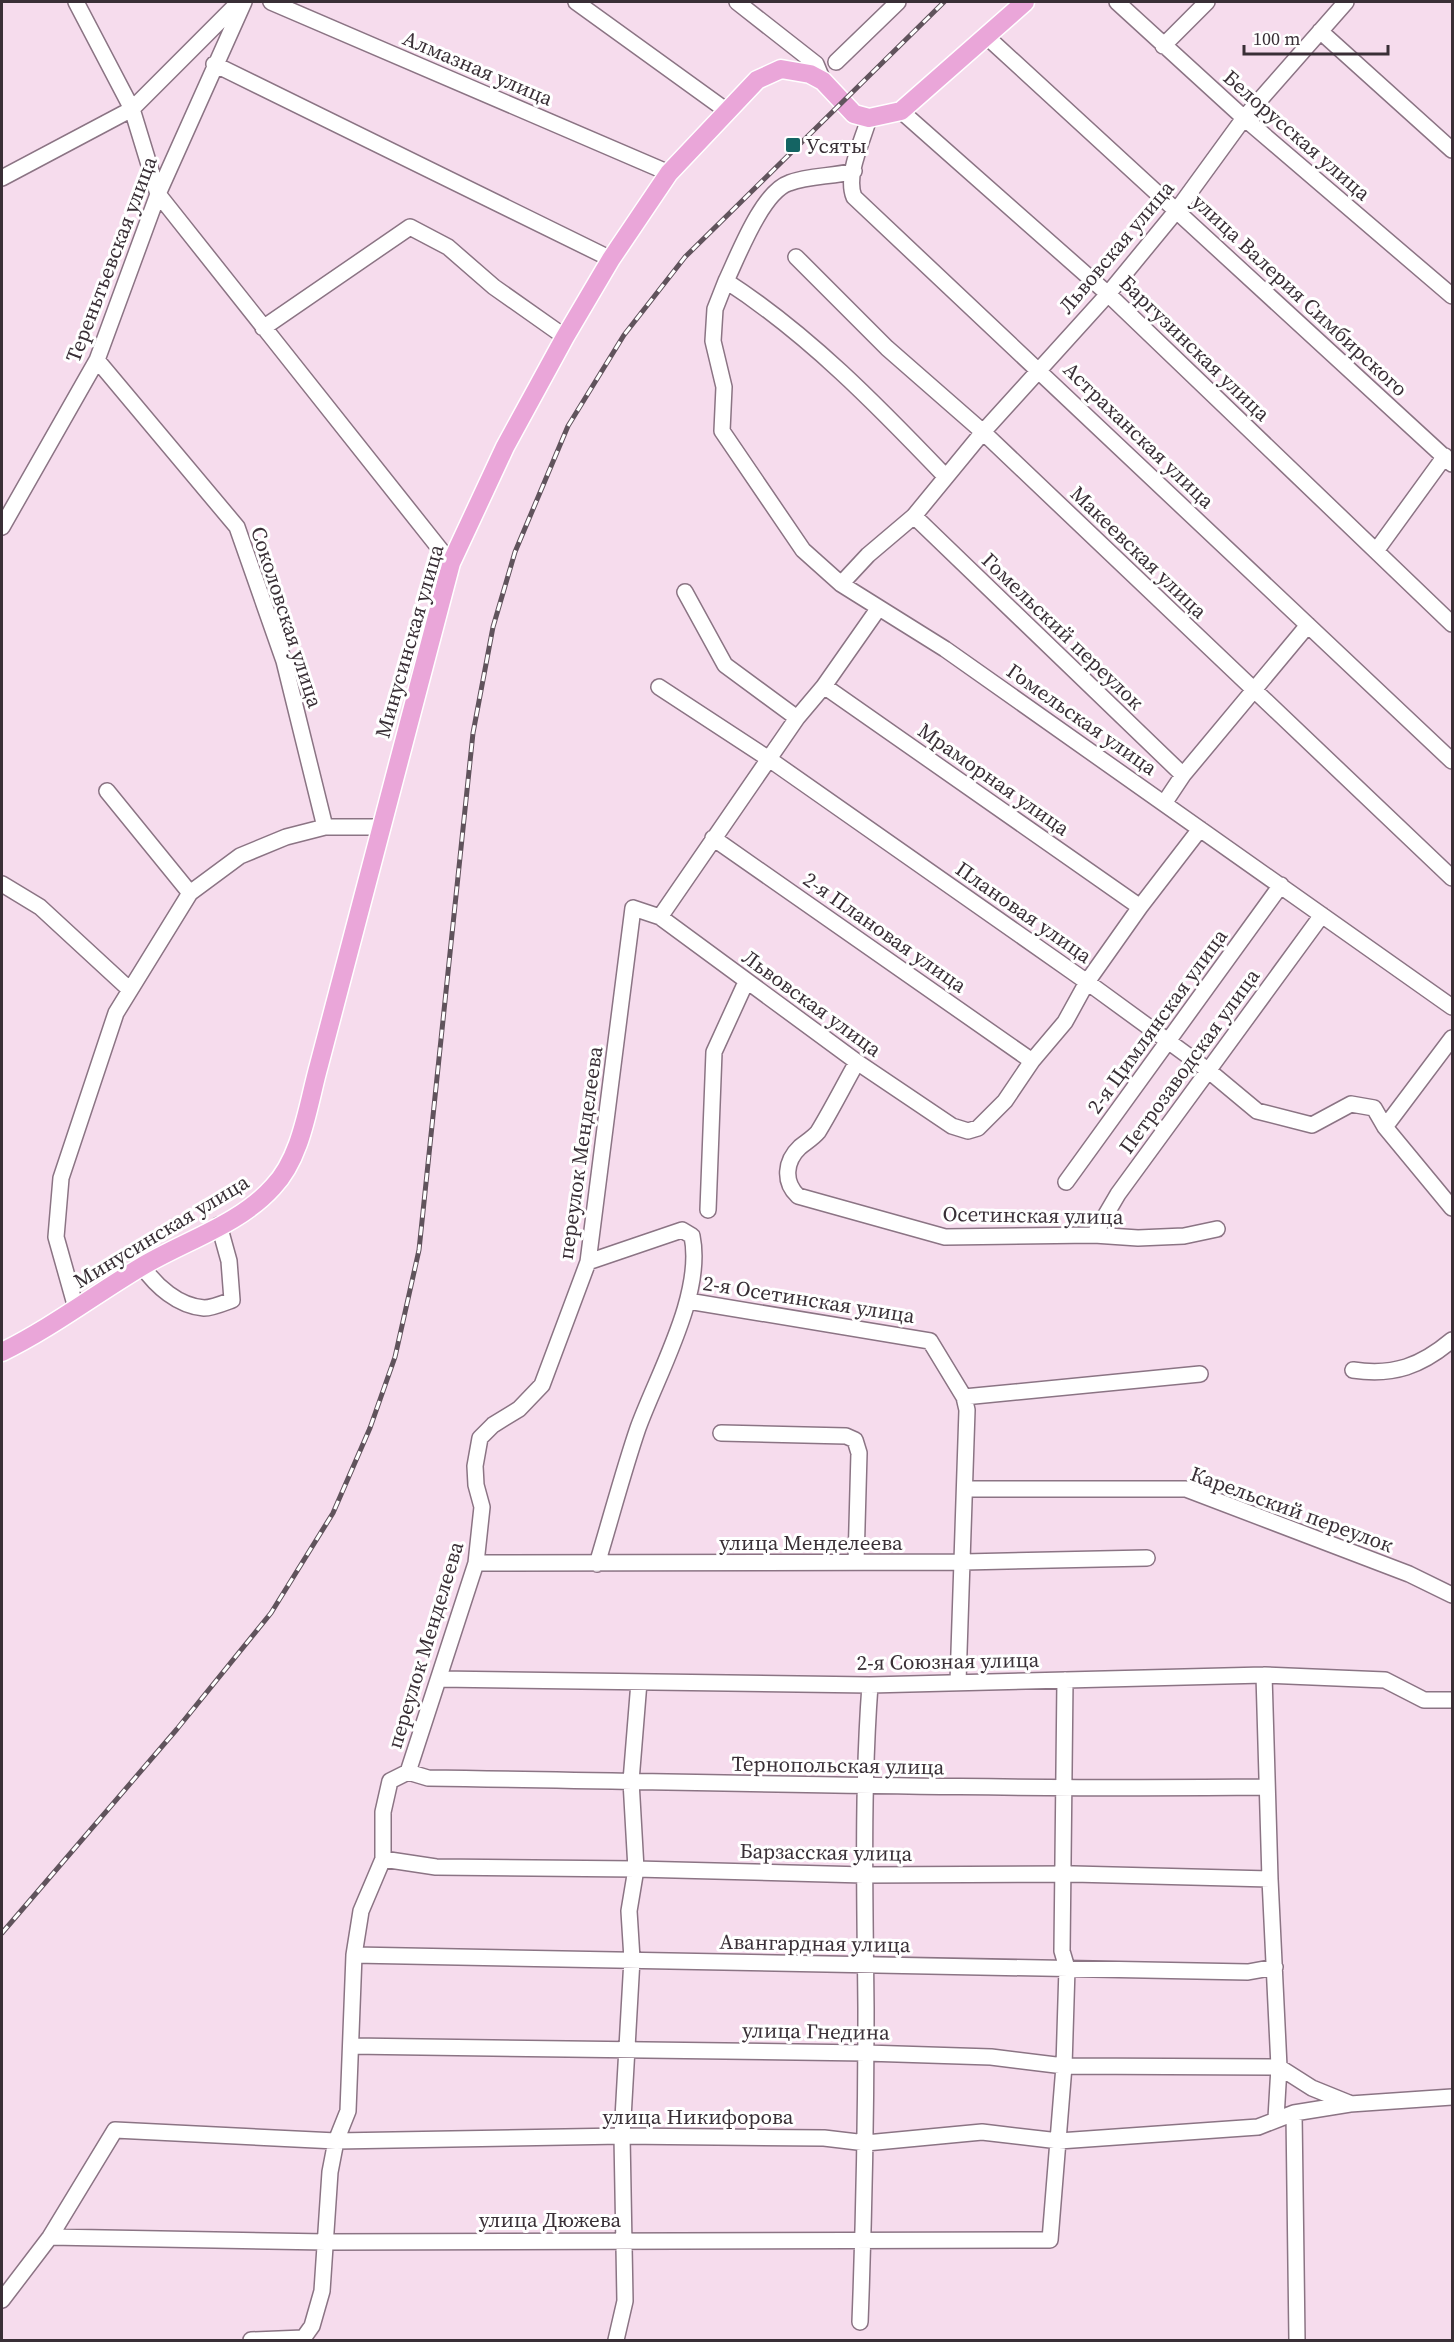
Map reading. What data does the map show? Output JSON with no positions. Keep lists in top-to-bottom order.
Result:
{
  "streets": {
    "main road": ["Минусинская улица"],
    "street": [
      "Алмазная улица",
      "Белорусская улица",
      "Львовская улица",
      "Тереньтьевская улица",
      "улица Валерия Симбирского",
      "Баргузинская улица",
      "Астраханская улица",
      "Макеевская улица",
      "Соколовская улица",
      "Гомельский переулок",
      "Гомельская улица",
      "Мраморная улица",
      "Плановая улица",
      "2-я Плановая улица",
      "2-я Цимлянская улица",
      "Петрозаводская улица",
      "переулок Менделеева",
      "Осетинская улица",
      "2-я Осетинская улица",
      "Карельский переулок",
      "улица Менделеева",
      "2-я Союзная улица",
      "Тернопольская улица",
      "Барзасская улица",
      "Авангардная улица",
      "улица Гнедина",
      "улица Никифорова",
      "улица Дюжева"
    ]
  },
  "crossings": [
    ["Алмазная улица", "Минусинская улица"],
    ["Белорусская улица", "Львовская улица"],
    ["Львовская улица", "улица Валерия Симбирского"],
    ["Львовская улица", "Баргузинская улица"],
    ["Львовская улица", "Астраханская улица"],
    ["Львовская улица", "Макеевская улица"],
    ["Львовская улица", "Гомельский переулок"],
    ["Львовская улица", "Гомельская улица"],
    ["Львовская улица", "2-я Плановая улица"],
    ["Львовская улица", "переулок Менделеева"],
    ["Львовская улица", "Осетинская улица"],
    ["Тереньтьевская улица", "Соколовская улица"],
    ["Астраханская улица", "Минусинская улица"],
    ["Гомельская улица", "2-я Цимлянская улица"],
    ["Гомельская улица", "Петрозаводская улица"],
    ["Плановая улица", "2-я Цимлянская улица"],
    ["Плановая улица", "Петрозаводская улица"],
    ["Петрозаводская улица", "Осетинская улица"],
    ["переулок Менделеева", "улица Менделеева"],
    ["переулок Менделеева", "2-я Союзная улица"],
    ["переулок Менделеева", "Тернопольская улица"],
    ["переулок Менделеева", "Барзасская улица"],
    ["переулок Менделеева", "Авангардная улица"],
    ["переулок Менделеева", "улица Гнедина"],
    ["переулок Менделеева", "улица Никифорова"],
    ["переулок Менделеева", "улица Дюжева"],
    ["улица Никифорова", "улица Дюжева"]
  ],
  "places": {
    "transit": ["Усяты"]
  },
  "scale_bar": "100 m"
}
